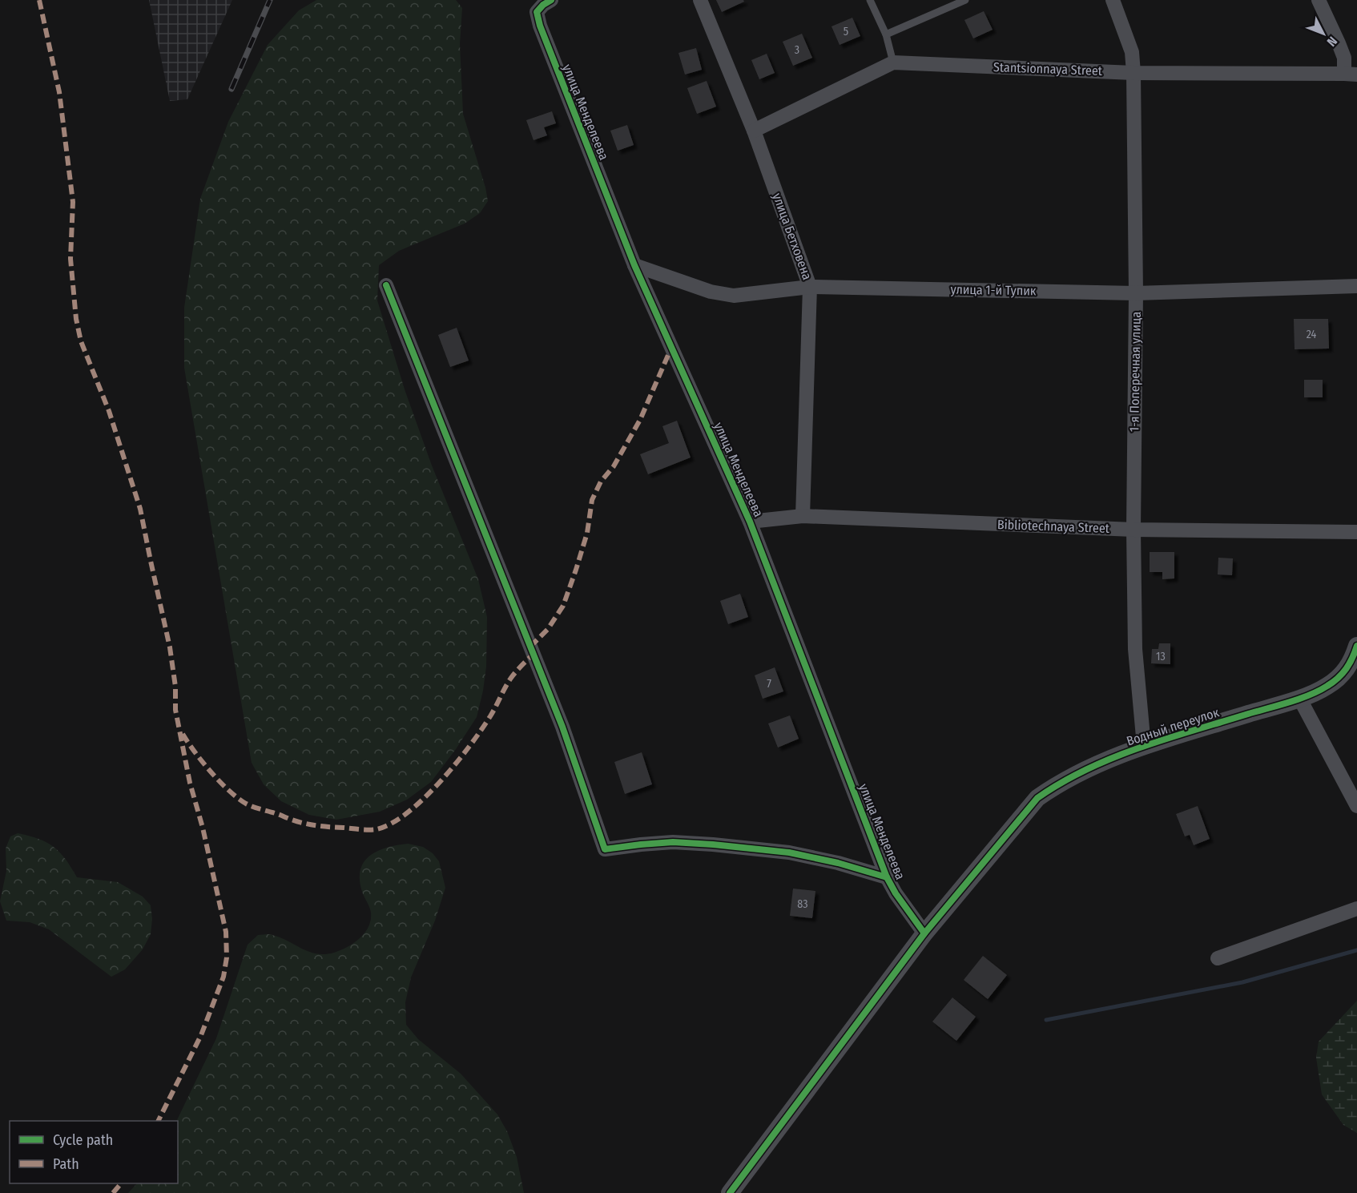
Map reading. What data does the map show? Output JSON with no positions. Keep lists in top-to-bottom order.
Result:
{
  "streets": {
    "street": [
      "Stantsionnaya Street",
      "улица Менделеева",
      "улица Бетховена",
      "улица 1-й Тупик",
      "1-я Поперечная улица",
      "Bibliotechnaya Street",
      "Водный переулок"
    ]
  },
  "crossings": [
    ["Stantsionnaya Street", "улица Бетховена"],
    ["Stantsionnaya Street", "1-я Поперечная улица"],
    ["улица Менделеева", "улица 1-й Тупик"],
    ["улица Менделеева", "Bibliotechnaya Street"],
    ["улица Менделеева", "Водный переулок"],
    ["улица Бетховена", "улица 1-й Тупик"],
    ["улица Бетховена", "Bibliotechnaya Street"],
    ["улица 1-й Тупик", "1-я Поперечная улица"],
    ["1-я Поперечная улица", "Bibliotechnaya Street"],
    ["1-я Поперечная улица", "Водный переулок"]
  ],
  "house_numbers": [
    "5",
    "3",
    "24",
    "13",
    "7",
    "83"
  ],
  "legend": ["Cycle path", "Path"],
  "north": "bottom right"
}
